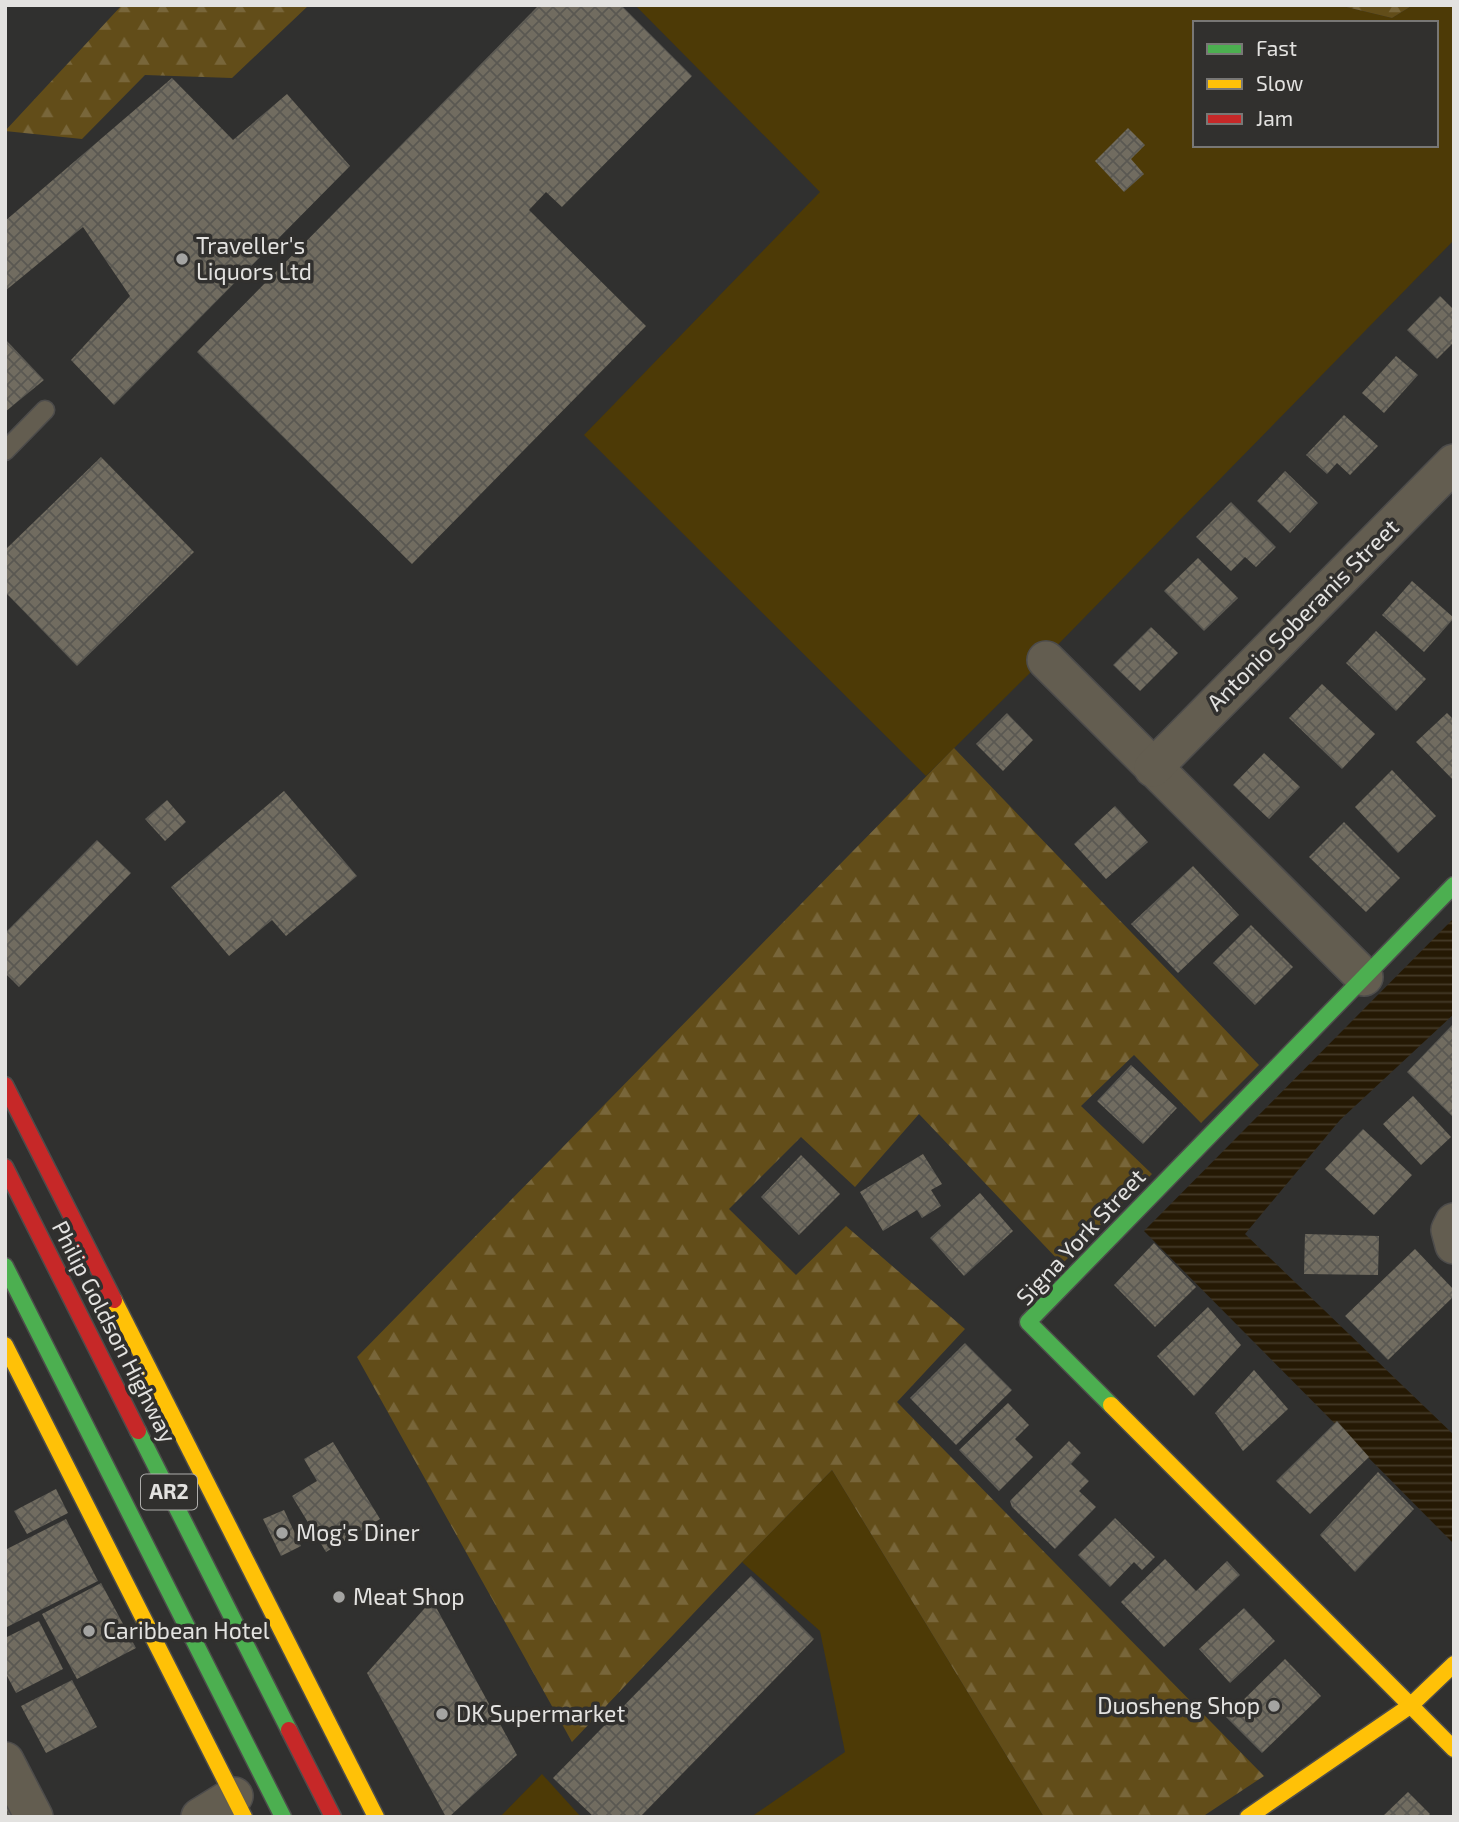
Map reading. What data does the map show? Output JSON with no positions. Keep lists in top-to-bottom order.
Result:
{
  "streets": {
    "street": [
      "Antonio Soberanis Street",
      "Signa York Street",
      "Philip Goldson Highway",
      "AR2"
    ]
  },
  "places": [
    "Traveller's Liquors Ltd",
    "Mog's Diner",
    "Meat Shop",
    "Caribbean Hotel",
    "Duosheng Shop",
    "DK Supermarket"
  ],
  "legend": ["Fast", "Slow", "Jam"]
}
